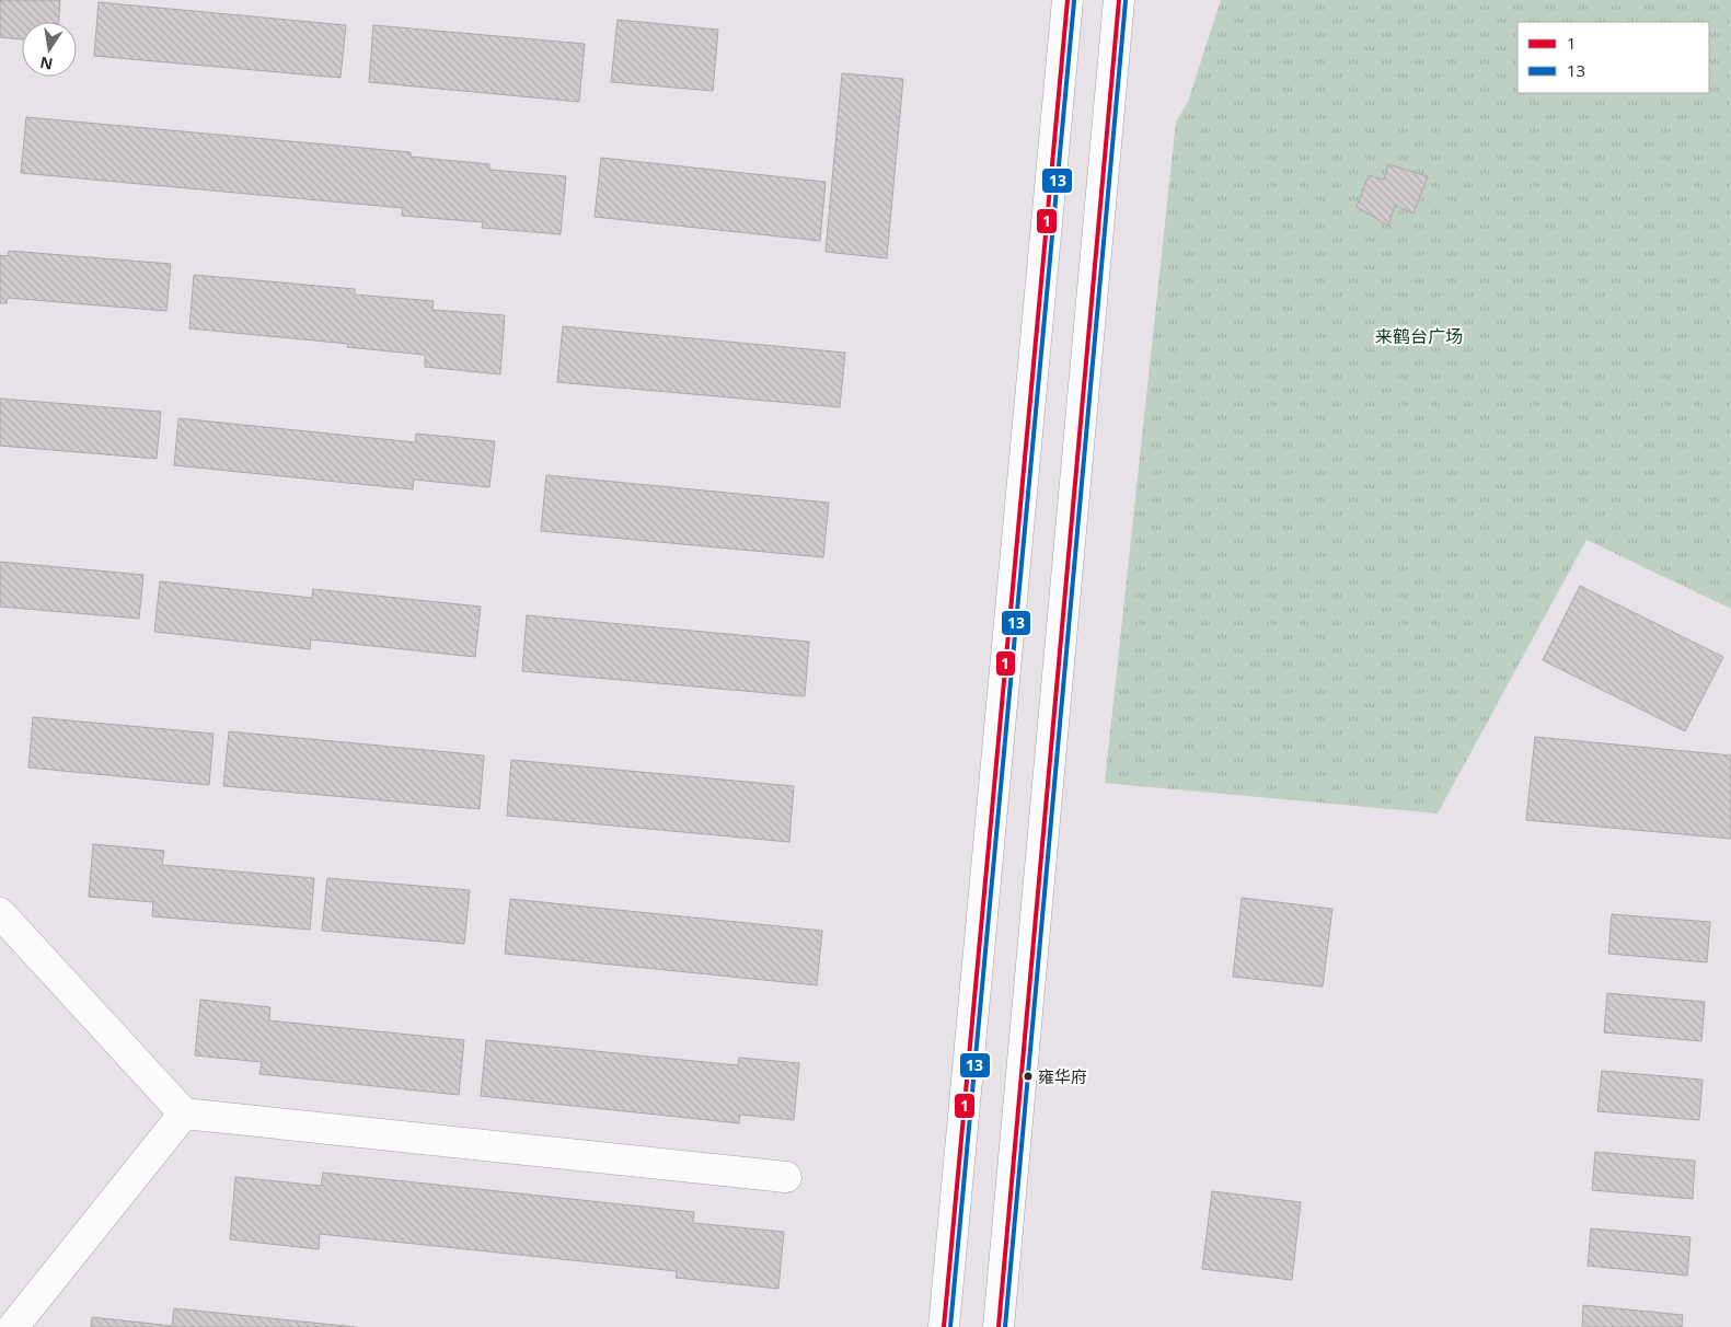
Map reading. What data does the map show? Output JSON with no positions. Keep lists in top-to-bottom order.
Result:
{
  "parks": ["来鹤台广场"],
  "places": ["雍华府"],
  "lines": ["transit line 1", "transit line 13"],
  "legend": ["1", "13"],
  "north": "bottom"
}
